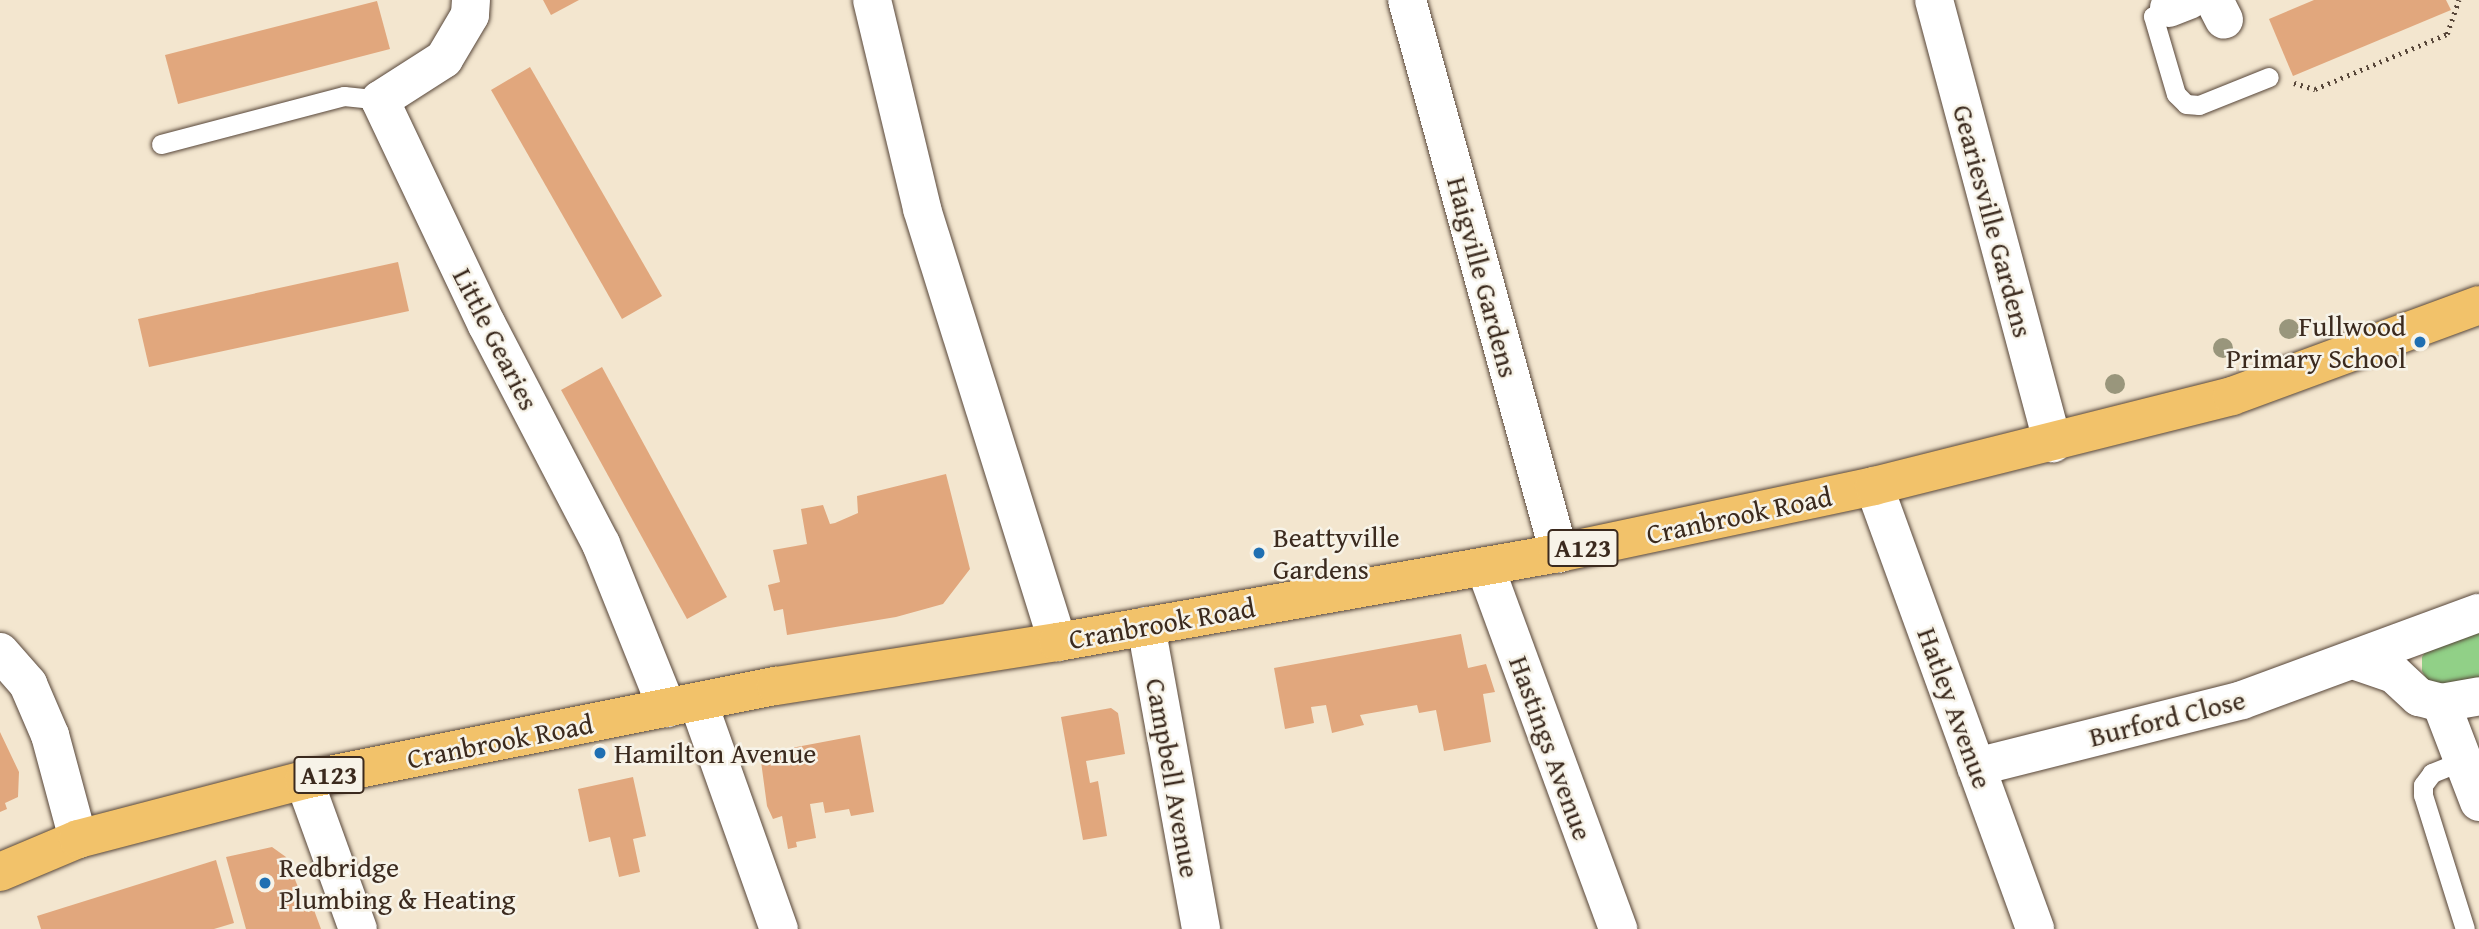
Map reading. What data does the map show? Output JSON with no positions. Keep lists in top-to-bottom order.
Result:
{
  "streets": {
    "main road": ["Cranbrook Road", "A123"],
    "street": [
      "Geariesville Gardens",
      "Haigville Gardens",
      "Little Gearies",
      "Hatley Avenue",
      "Burford Close",
      "Hastings Avenue",
      "Campbell Avenue"
    ]
  },
  "crossings": [
    ["Geariesville Gardens", "Cranbrook Road"],
    ["Haigville Gardens", "Cranbrook Road"],
    ["Little Gearies", "Cranbrook Road"],
    ["Cranbrook Road", "Hatley Avenue"],
    ["Cranbrook Road", "Hastings Avenue"],
    ["Cranbrook Road", "Campbell Avenue"],
    ["Hatley Avenue", "Burford Close"]
  ],
  "places": [
    "Fullwood Primary School",
    "Beattyville Gardens",
    "Hamilton Avenue",
    "Redbridge Plumbing & Heating"
  ]
}
